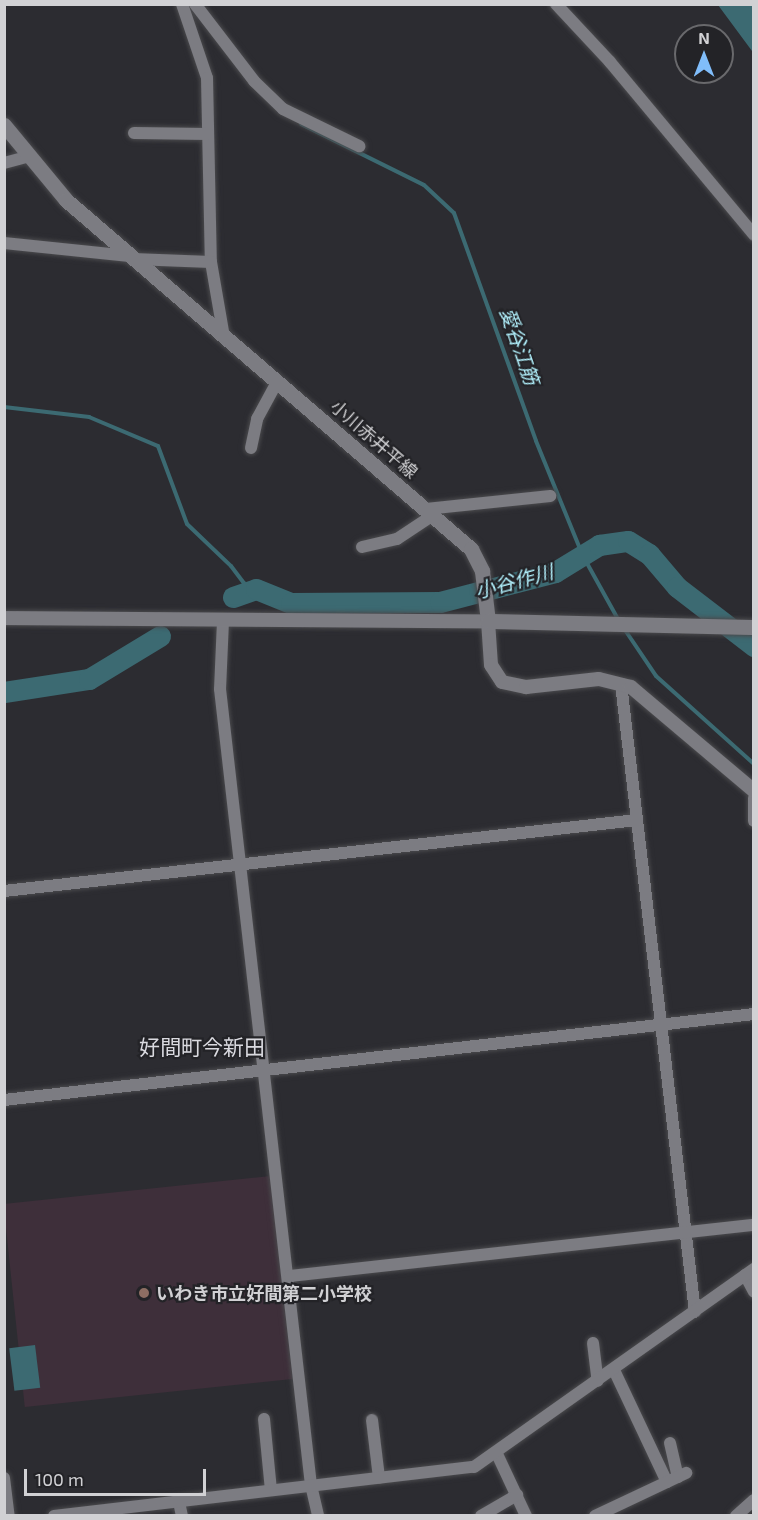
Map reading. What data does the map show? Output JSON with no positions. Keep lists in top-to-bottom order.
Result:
{
  "streets": {
    "main road": ["小川赤井平線"]
  },
  "districts": ["好間町今新田"],
  "water": ["愛谷江筋", "小谷作川"],
  "places": ["いわき市立好間第二小学校"],
  "scale_bar": "100 m",
  "north": "top"
}
